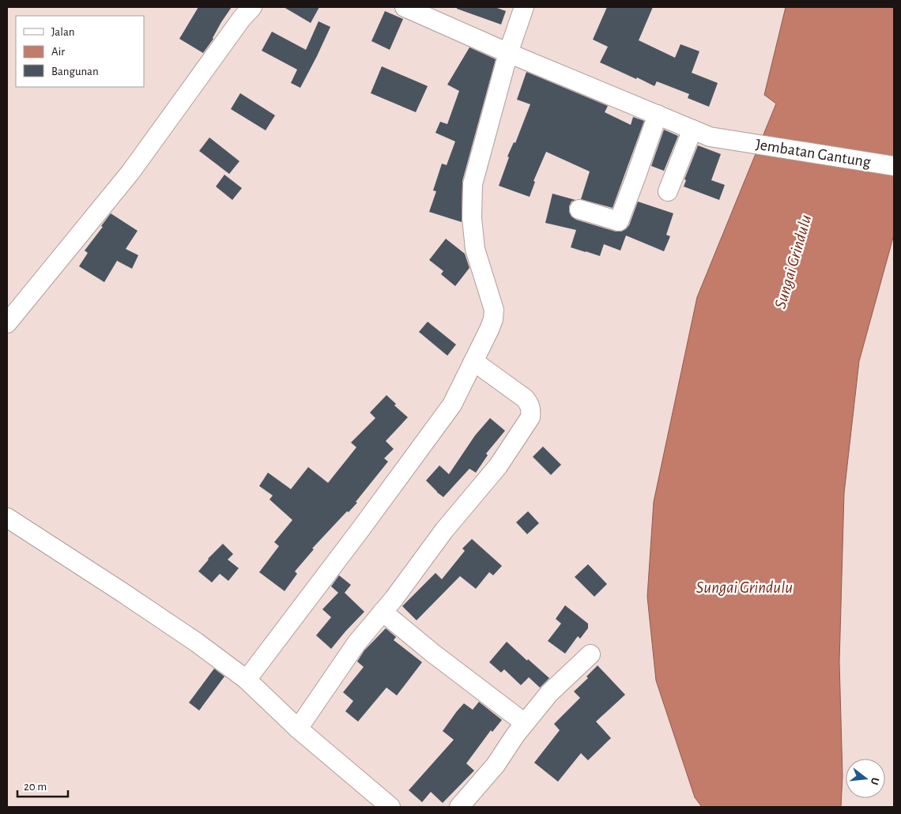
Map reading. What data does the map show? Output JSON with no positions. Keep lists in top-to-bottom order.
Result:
{
  "streets": {
    "street": ["Jembatan Gantung"]
  },
  "water": ["Sungai Grindulu"],
  "legend": ["Jalan", "Air", "Bangunan"],
  "scale_bar": "20 m",
  "north": "right"
}
